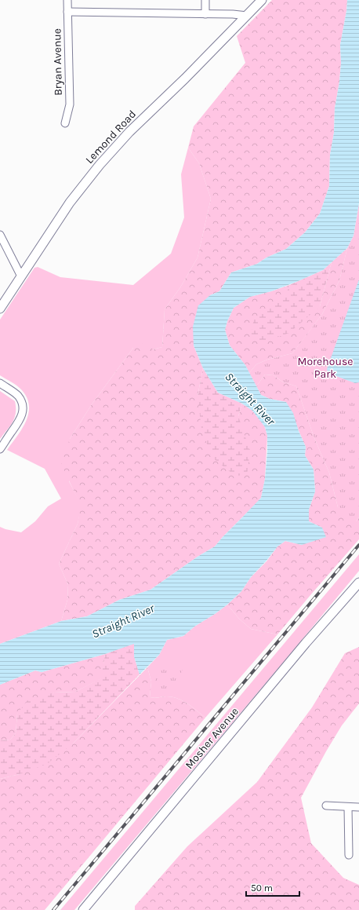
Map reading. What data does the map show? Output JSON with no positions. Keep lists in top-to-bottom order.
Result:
{
  "streets": {
    "street": ["Bryan Avenue", "Lemond Road", "Mosher Avenue"]
  },
  "water": ["Straight River"],
  "parks": ["Morehouse Park"],
  "scale_bar": "50 m"
}
